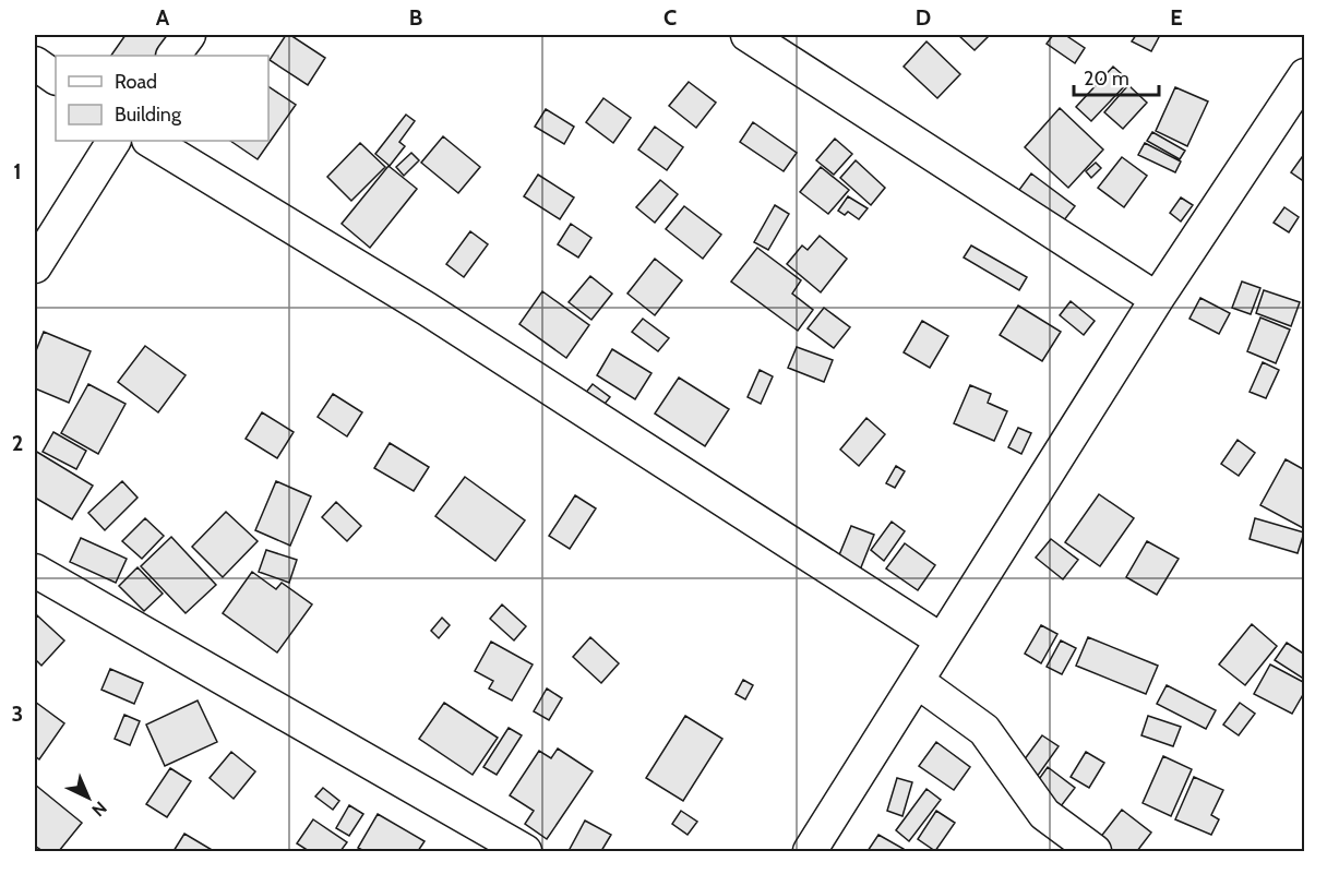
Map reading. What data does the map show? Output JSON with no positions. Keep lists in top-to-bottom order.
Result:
{
  "legend": ["Road", "Building"],
  "scale_bar": "20 m",
  "north": "bottom right",
  "grid": {
    "columns": [
      "A",
      "B",
      "C",
      "D",
      "E"
    ],
    "rows": ["1", "2", "3"]
  }
}
